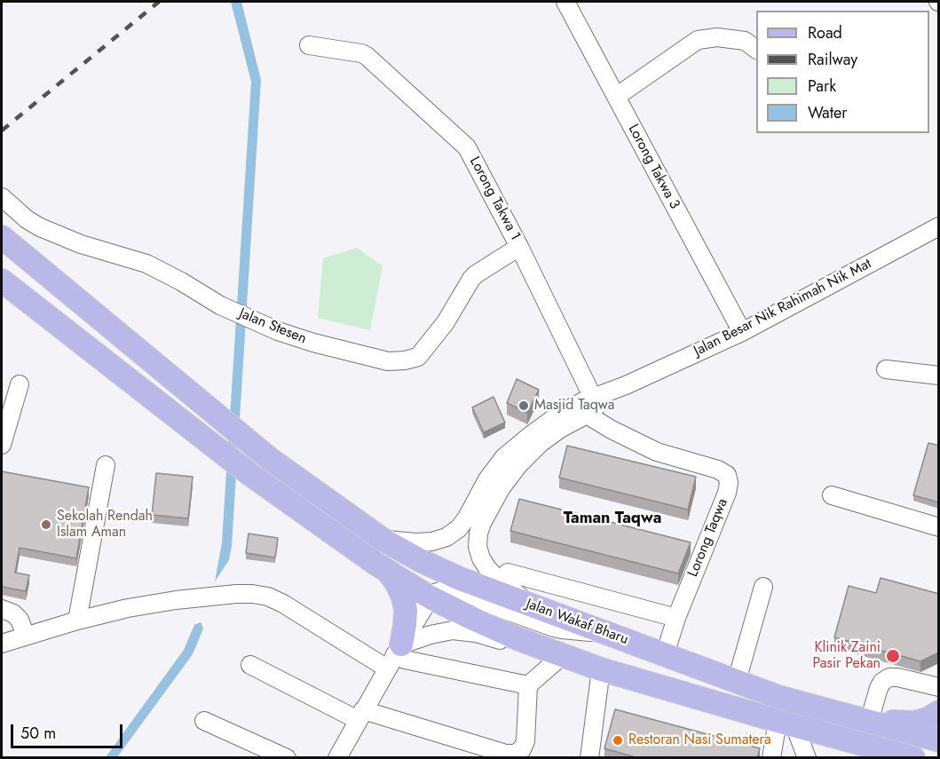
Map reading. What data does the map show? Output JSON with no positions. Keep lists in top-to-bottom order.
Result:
{
  "streets": {
    "main road": ["Jalan Wakaf Bharu"],
    "street": [
      "Lorong Takwa 3",
      "Lorong Takwa 1",
      "Jalan Besar Nik Rahimah Nik Mat",
      "Jalan Stesen",
      "Lorong Taqwa"
    ]
  },
  "crossings": [
    ["Lorong Takwa 3", "Jalan Besar Nik Rahimah Nik Mat"],
    ["Lorong Takwa 1", "Jalan Besar Nik Rahimah Nik Mat"],
    ["Lorong Takwa 1", "Jalan Stesen"],
    ["Jalan Besar Nik Rahimah Nik Mat", "Lorong Taqwa"],
    ["Jalan Besar Nik Rahimah Nik Mat", "Jalan Wakaf Bharu"],
    ["Lorong Taqwa", "Jalan Wakaf Bharu"]
  ],
  "districts": ["Taman Taqwa"],
  "places": [
    "Masjid Taqwa",
    "Sekolah Rendah Islam Aman",
    "Klinik Zaini Pasir Pekan",
    "Restoran Nasi Sumatera"
  ],
  "legend": [
    "Road",
    "Railway",
    "Park",
    "Water"
  ],
  "scale_bar": "50 m"
}
